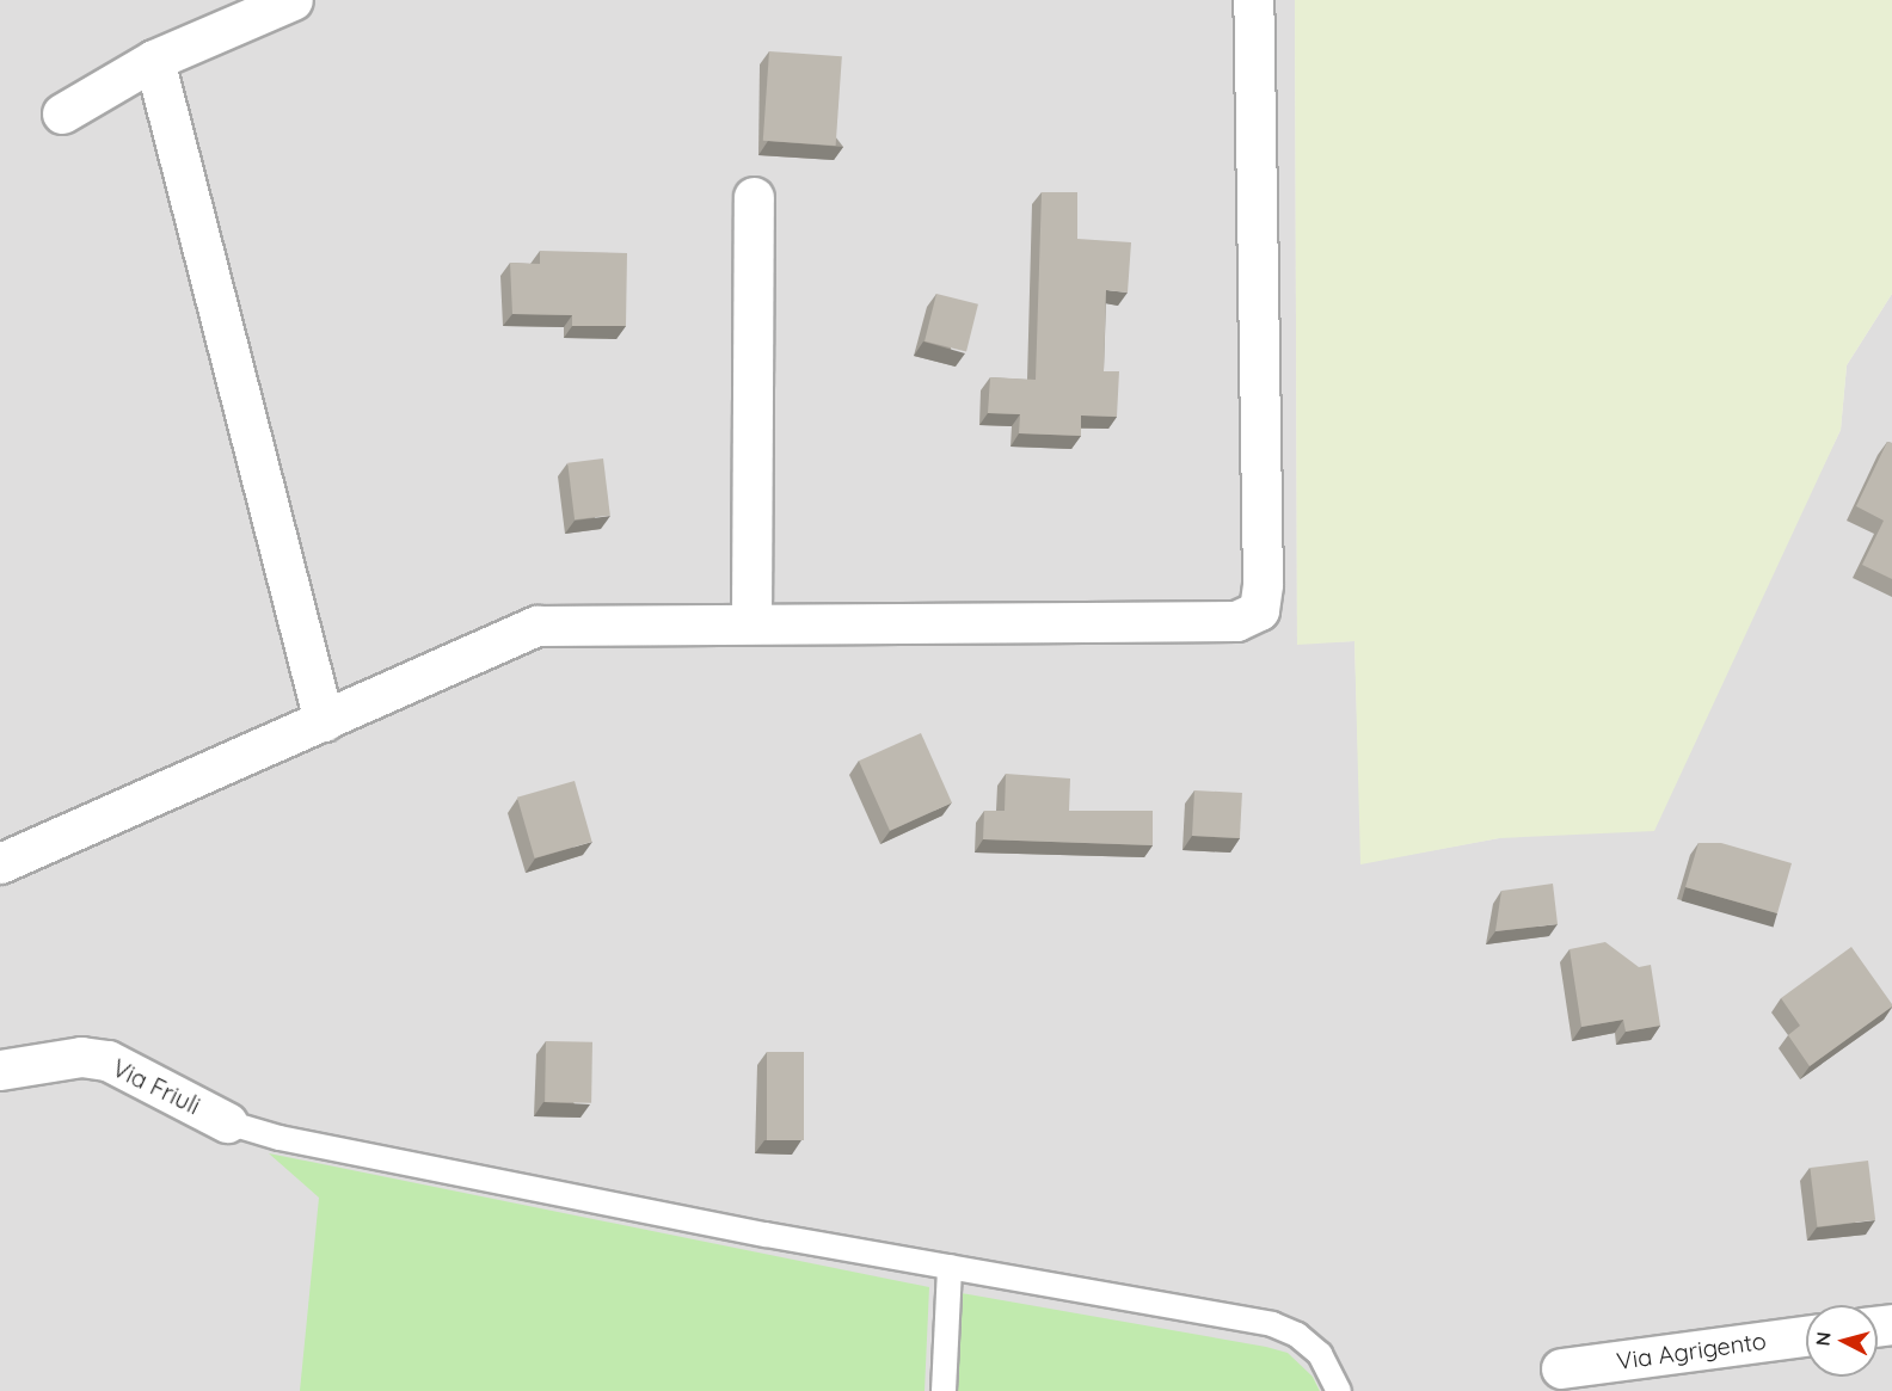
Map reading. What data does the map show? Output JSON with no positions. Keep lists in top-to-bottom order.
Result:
{
  "streets": {
    "street": ["Via Friuli", "Via Agrigento"]
  },
  "north": "left"
}
